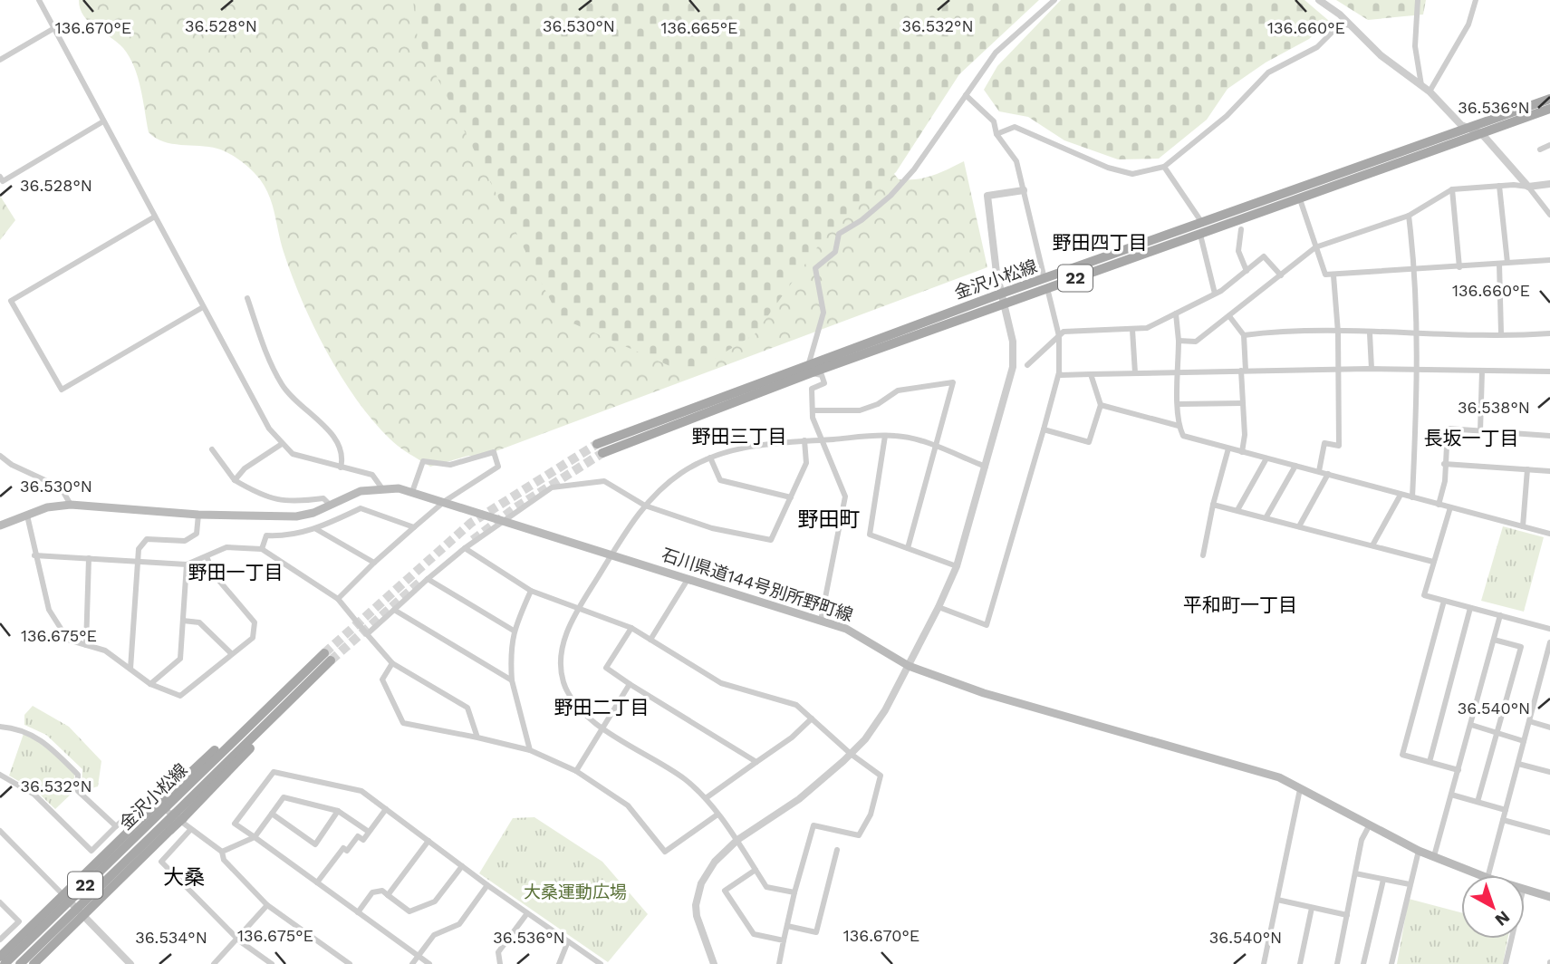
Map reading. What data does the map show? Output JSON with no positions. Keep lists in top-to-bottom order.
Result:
{
  "streets": {
    "main road": ["22", "金沢小松線", "石川県道144号別所野町線"]
  },
  "crossings": [
    ["22", "金沢小松線"]
  ],
  "districts": [
    "野田四丁目",
    "野田三丁目",
    "長坂一丁目",
    "野田町",
    "野田一丁目",
    "平和町一丁目",
    "野田二丁目",
    "大桑"
  ],
  "parks": ["大桑運動広場"],
  "north": "bottom right",
  "coordinates": [
    "36.530°N",
    "36.528°N",
    "36.532°N",
    "136.665°E",
    "136.670°E",
    "136.660°E",
    "36.536°N",
    "36.538°N",
    "136.675°E",
    "36.540°N",
    "36.534°N"
  ]
}
